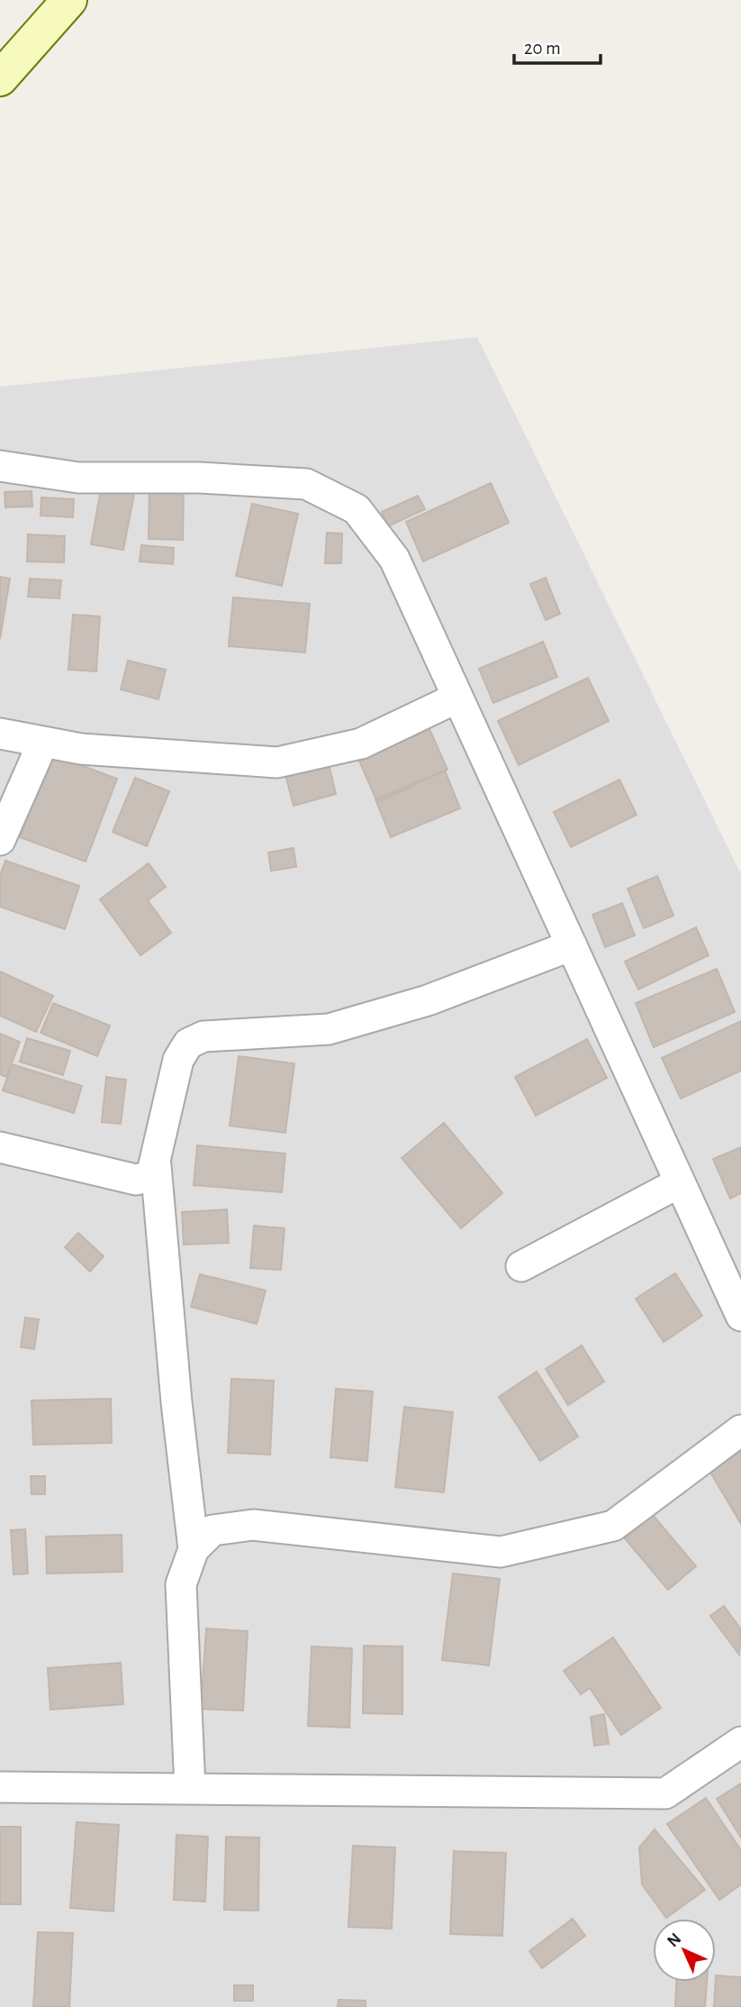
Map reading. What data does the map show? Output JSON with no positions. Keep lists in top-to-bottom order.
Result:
{
  "scale_bar": "20 m",
  "north": "top left"
}
